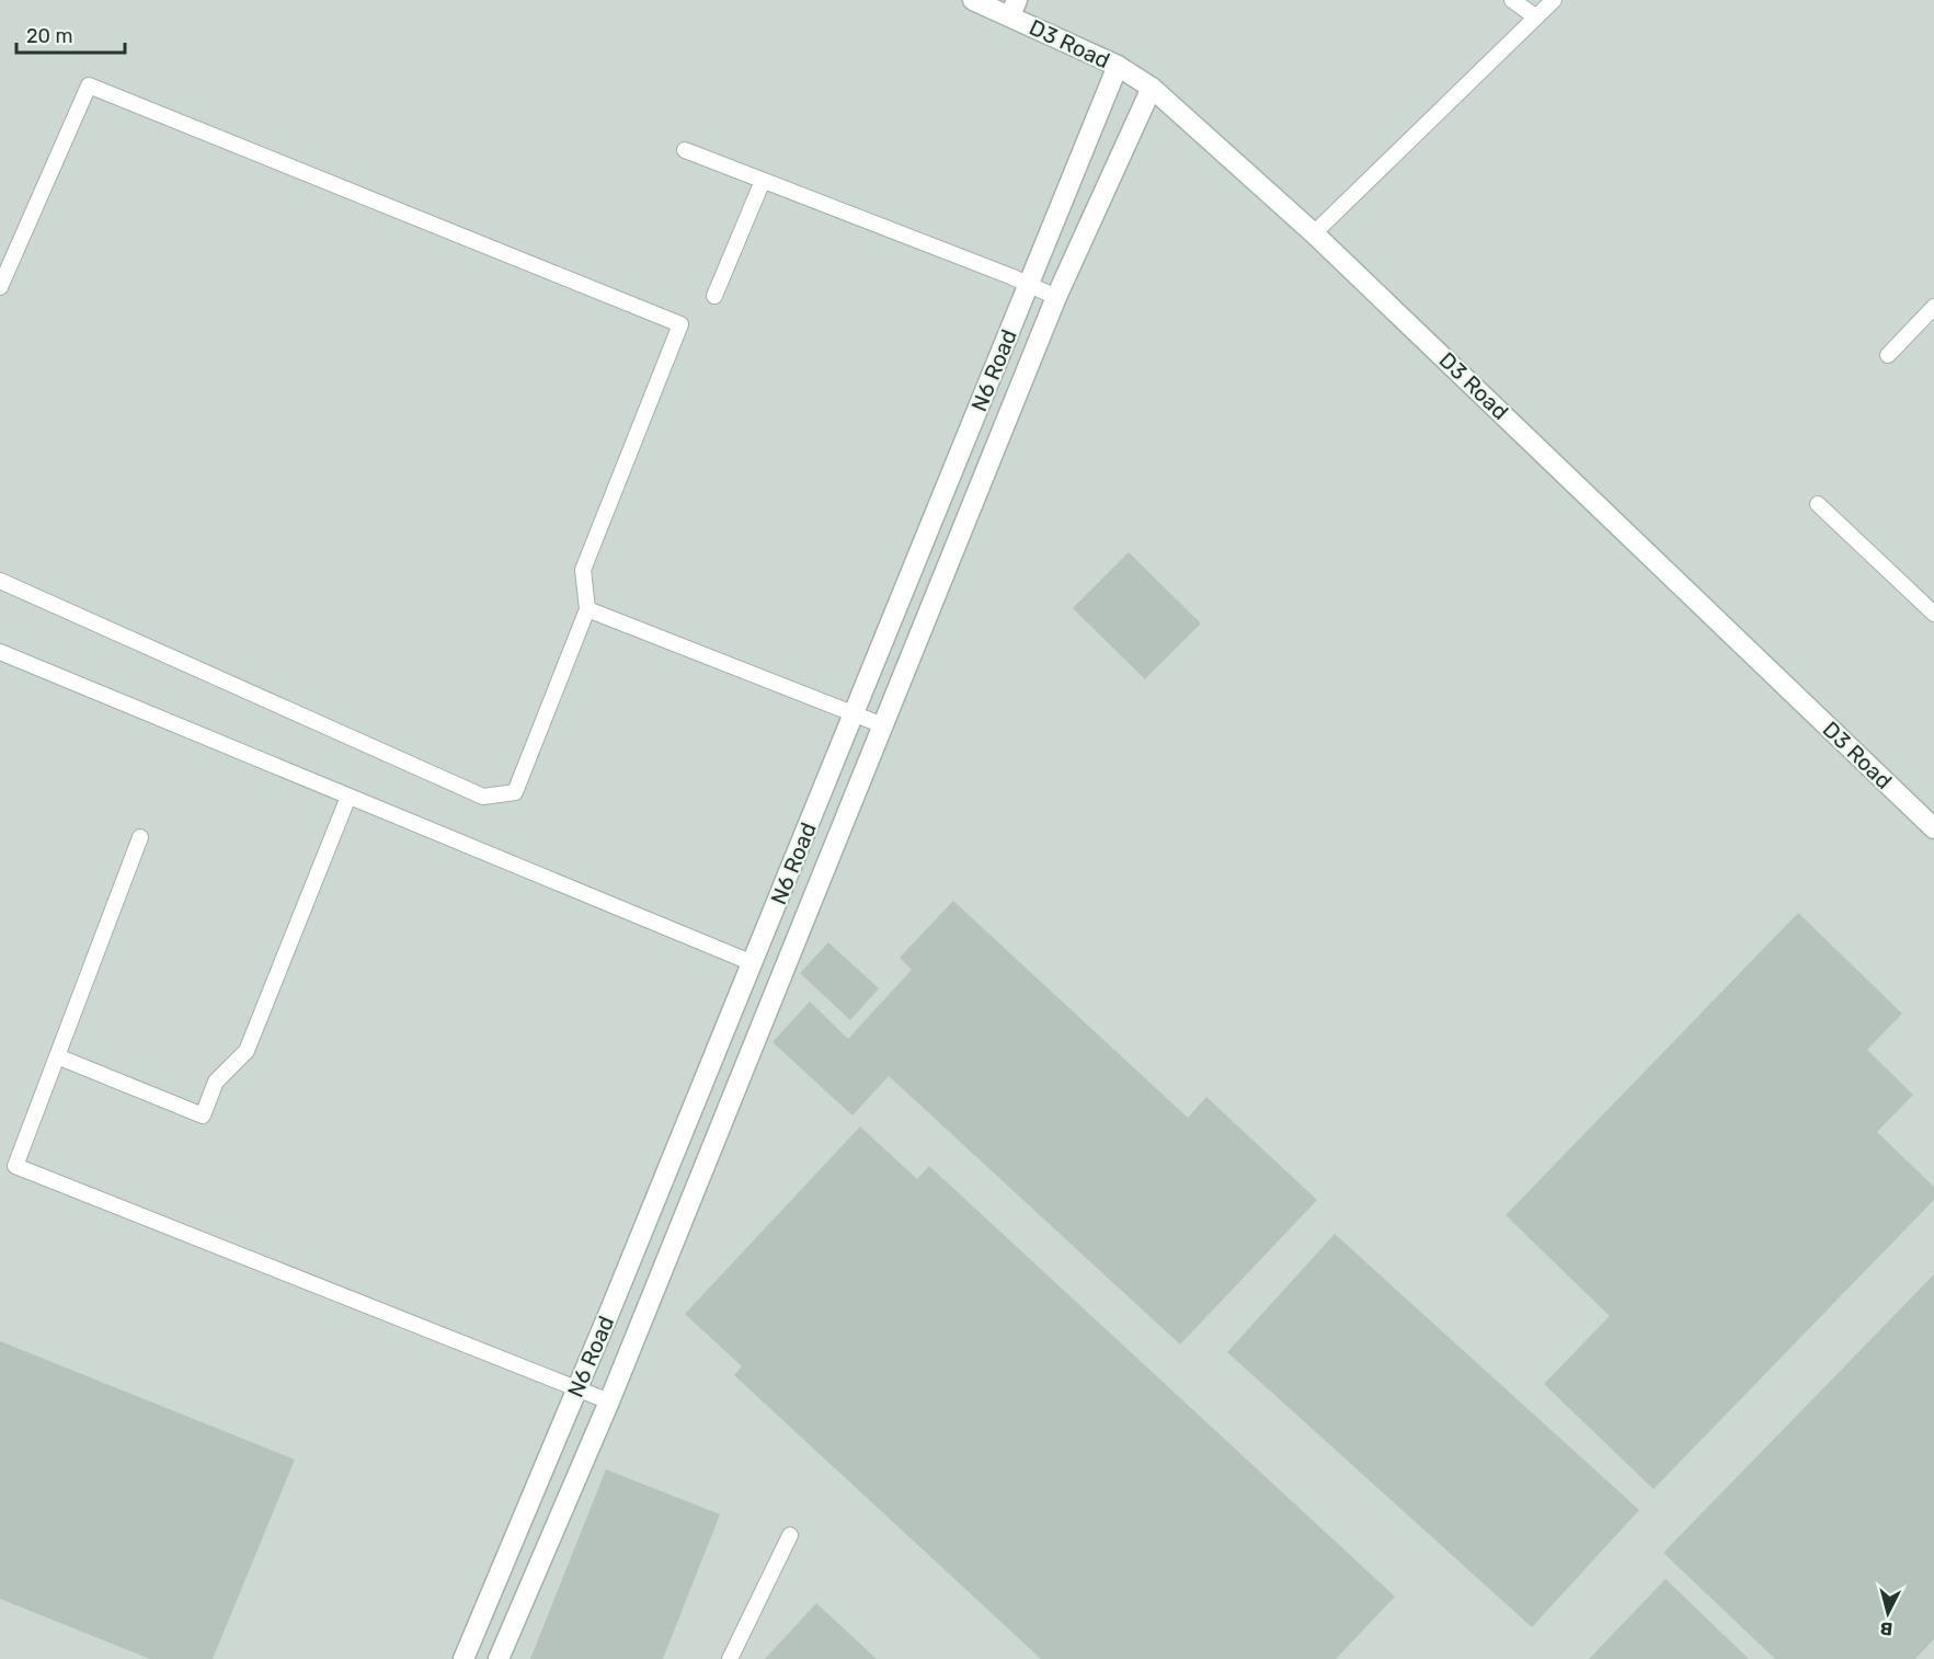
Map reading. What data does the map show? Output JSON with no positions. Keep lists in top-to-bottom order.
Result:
{
  "streets": {
    "street": ["D3 Road", "N6 Road"]
  },
  "crossings": [
    ["D3 Road", "N6 Road"]
  ],
  "scale_bar": "20 m",
  "north": "bottom"
}
